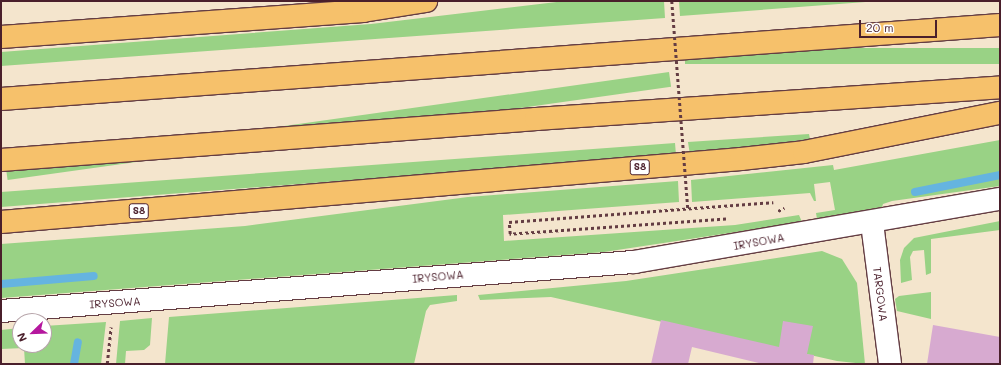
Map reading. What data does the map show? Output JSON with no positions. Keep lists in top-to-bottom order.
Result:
{
  "streets": {
    "highway": ["S8"],
    "street": ["IRYSOWA", "TARGOWA"]
  },
  "crossings": [
    ["IRYSOWA", "TARGOWA"]
  ],
  "scale_bar": "20 m",
  "north": "bottom left"
}
